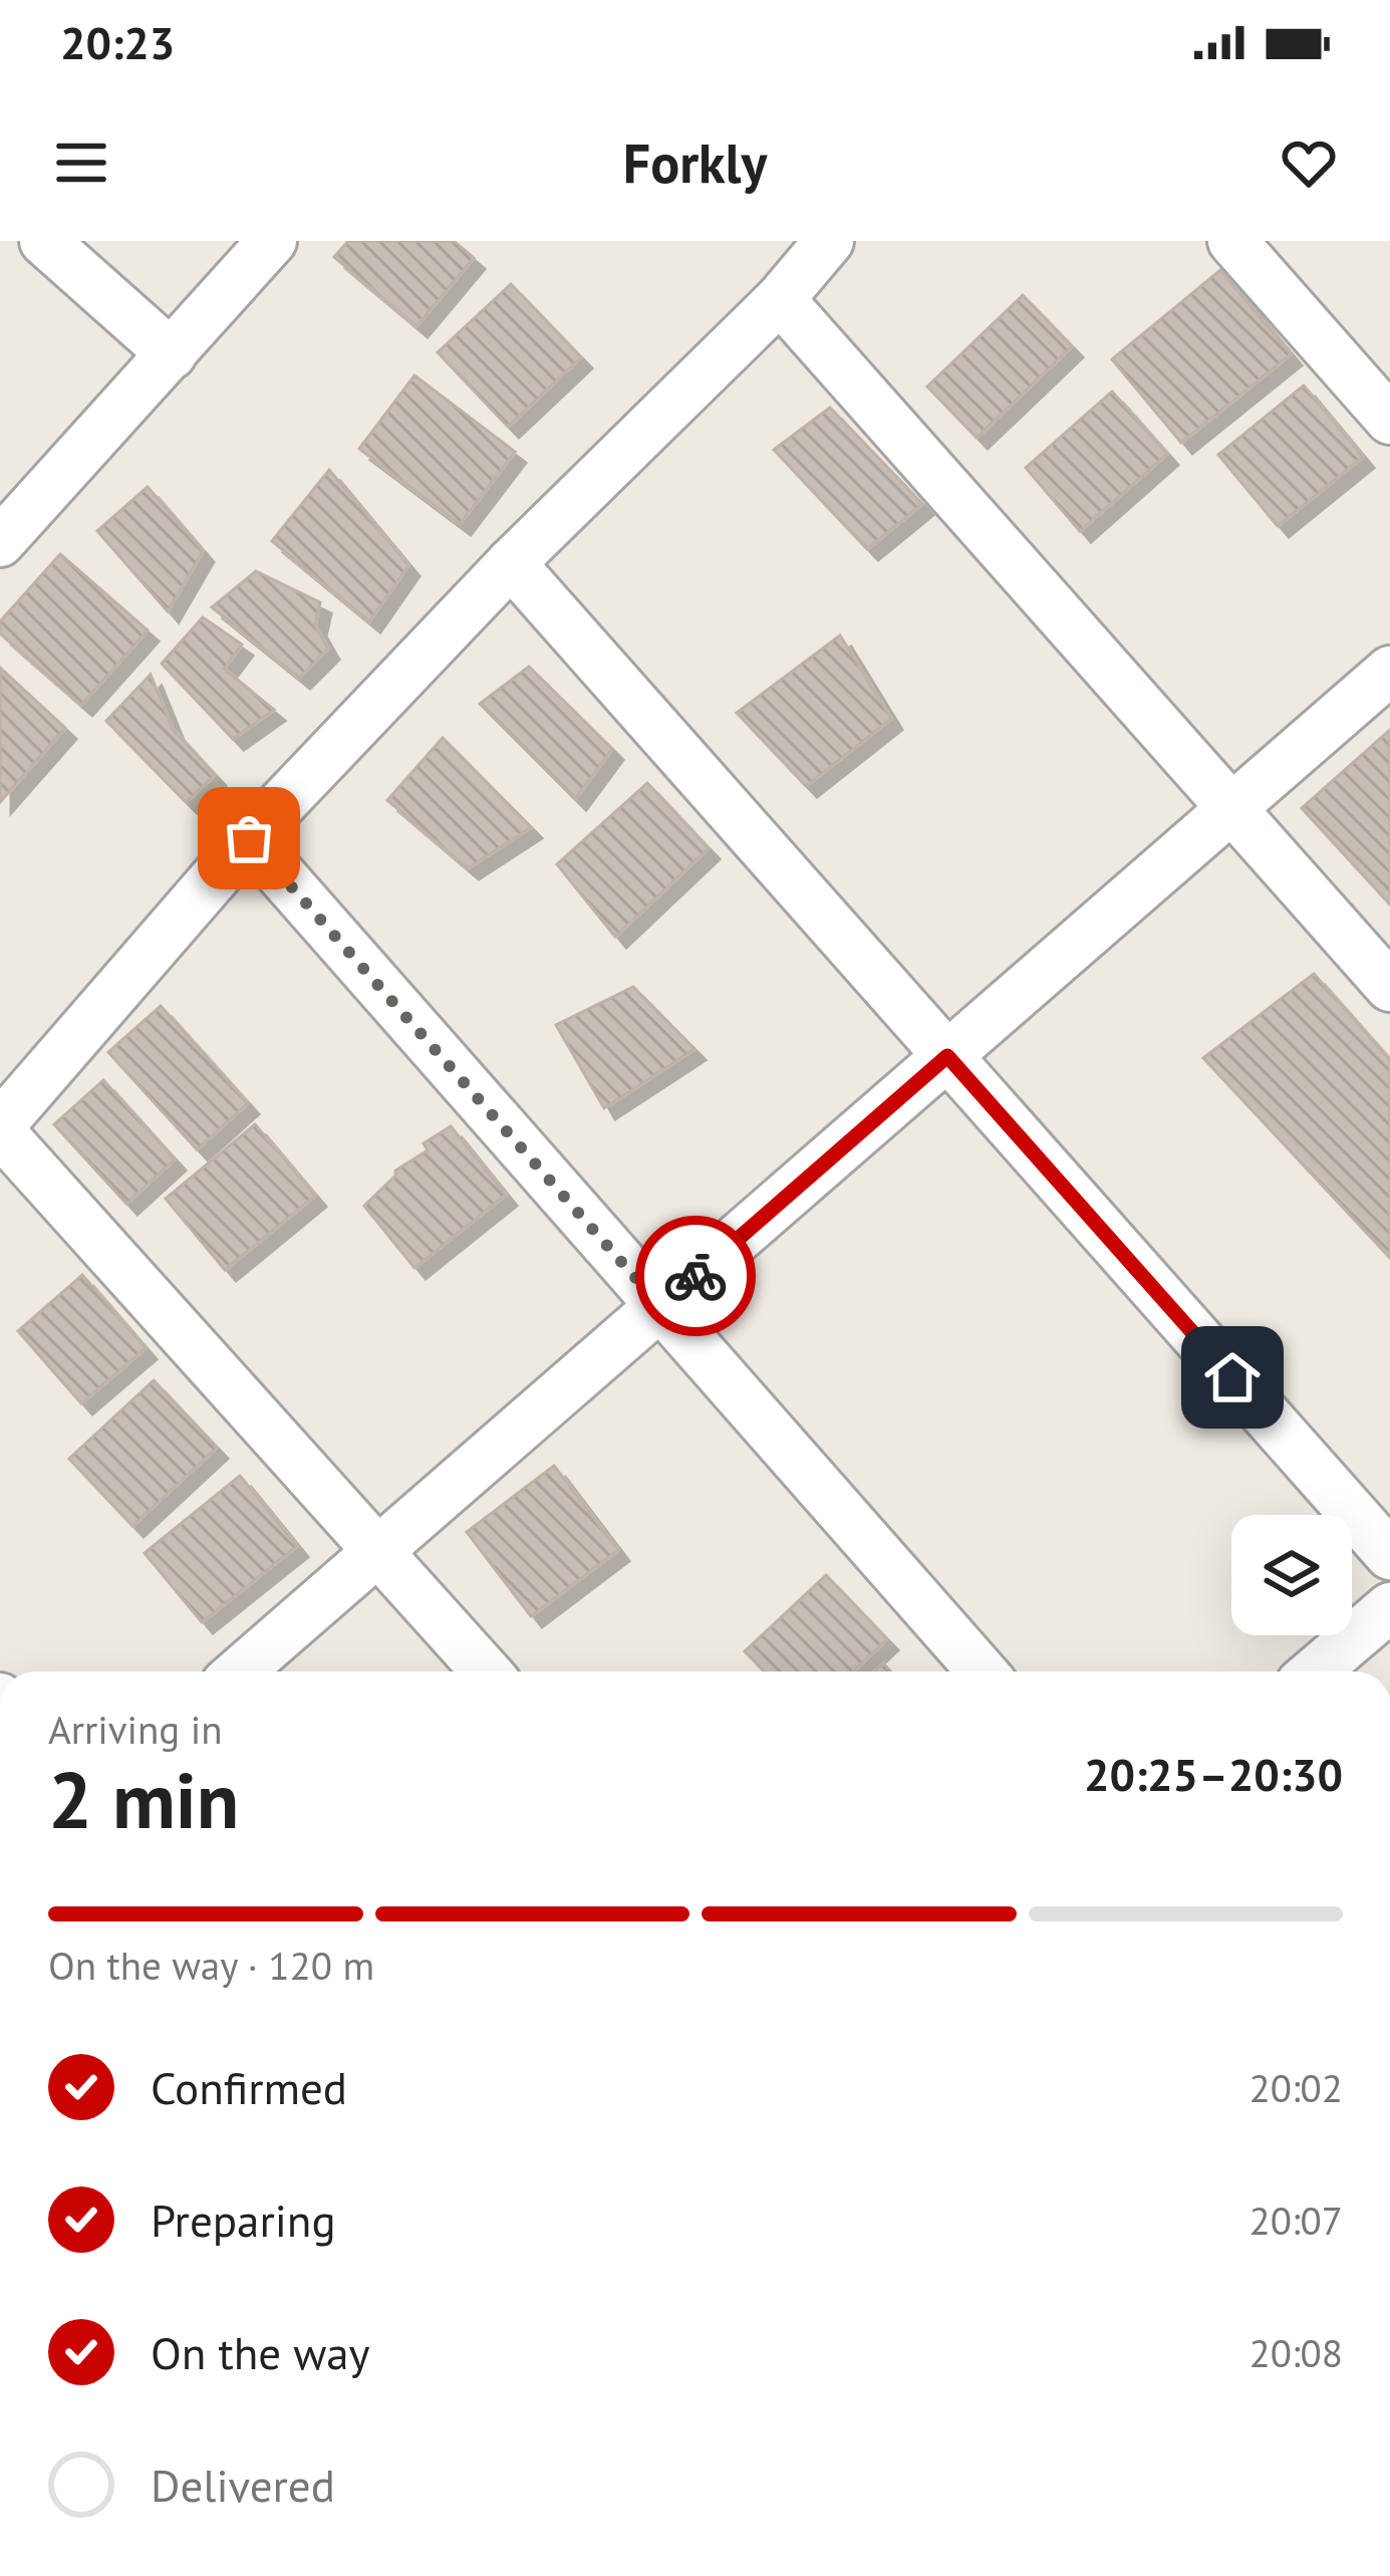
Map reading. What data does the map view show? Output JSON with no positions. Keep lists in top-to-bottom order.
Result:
{
  "page": {
    "status": "20:23",
    "header": "Forkly",
    "heading": ["2 min", "Arriving in", "20:25–20:30"],
    "bar": "On the way · 120 m",
    "list": [
      ["Confirmed", "20:02"],
      ["Preparing", "20:07"],
      ["On the way", "20:08"],
      "Delivered"
    ]
  }
}
